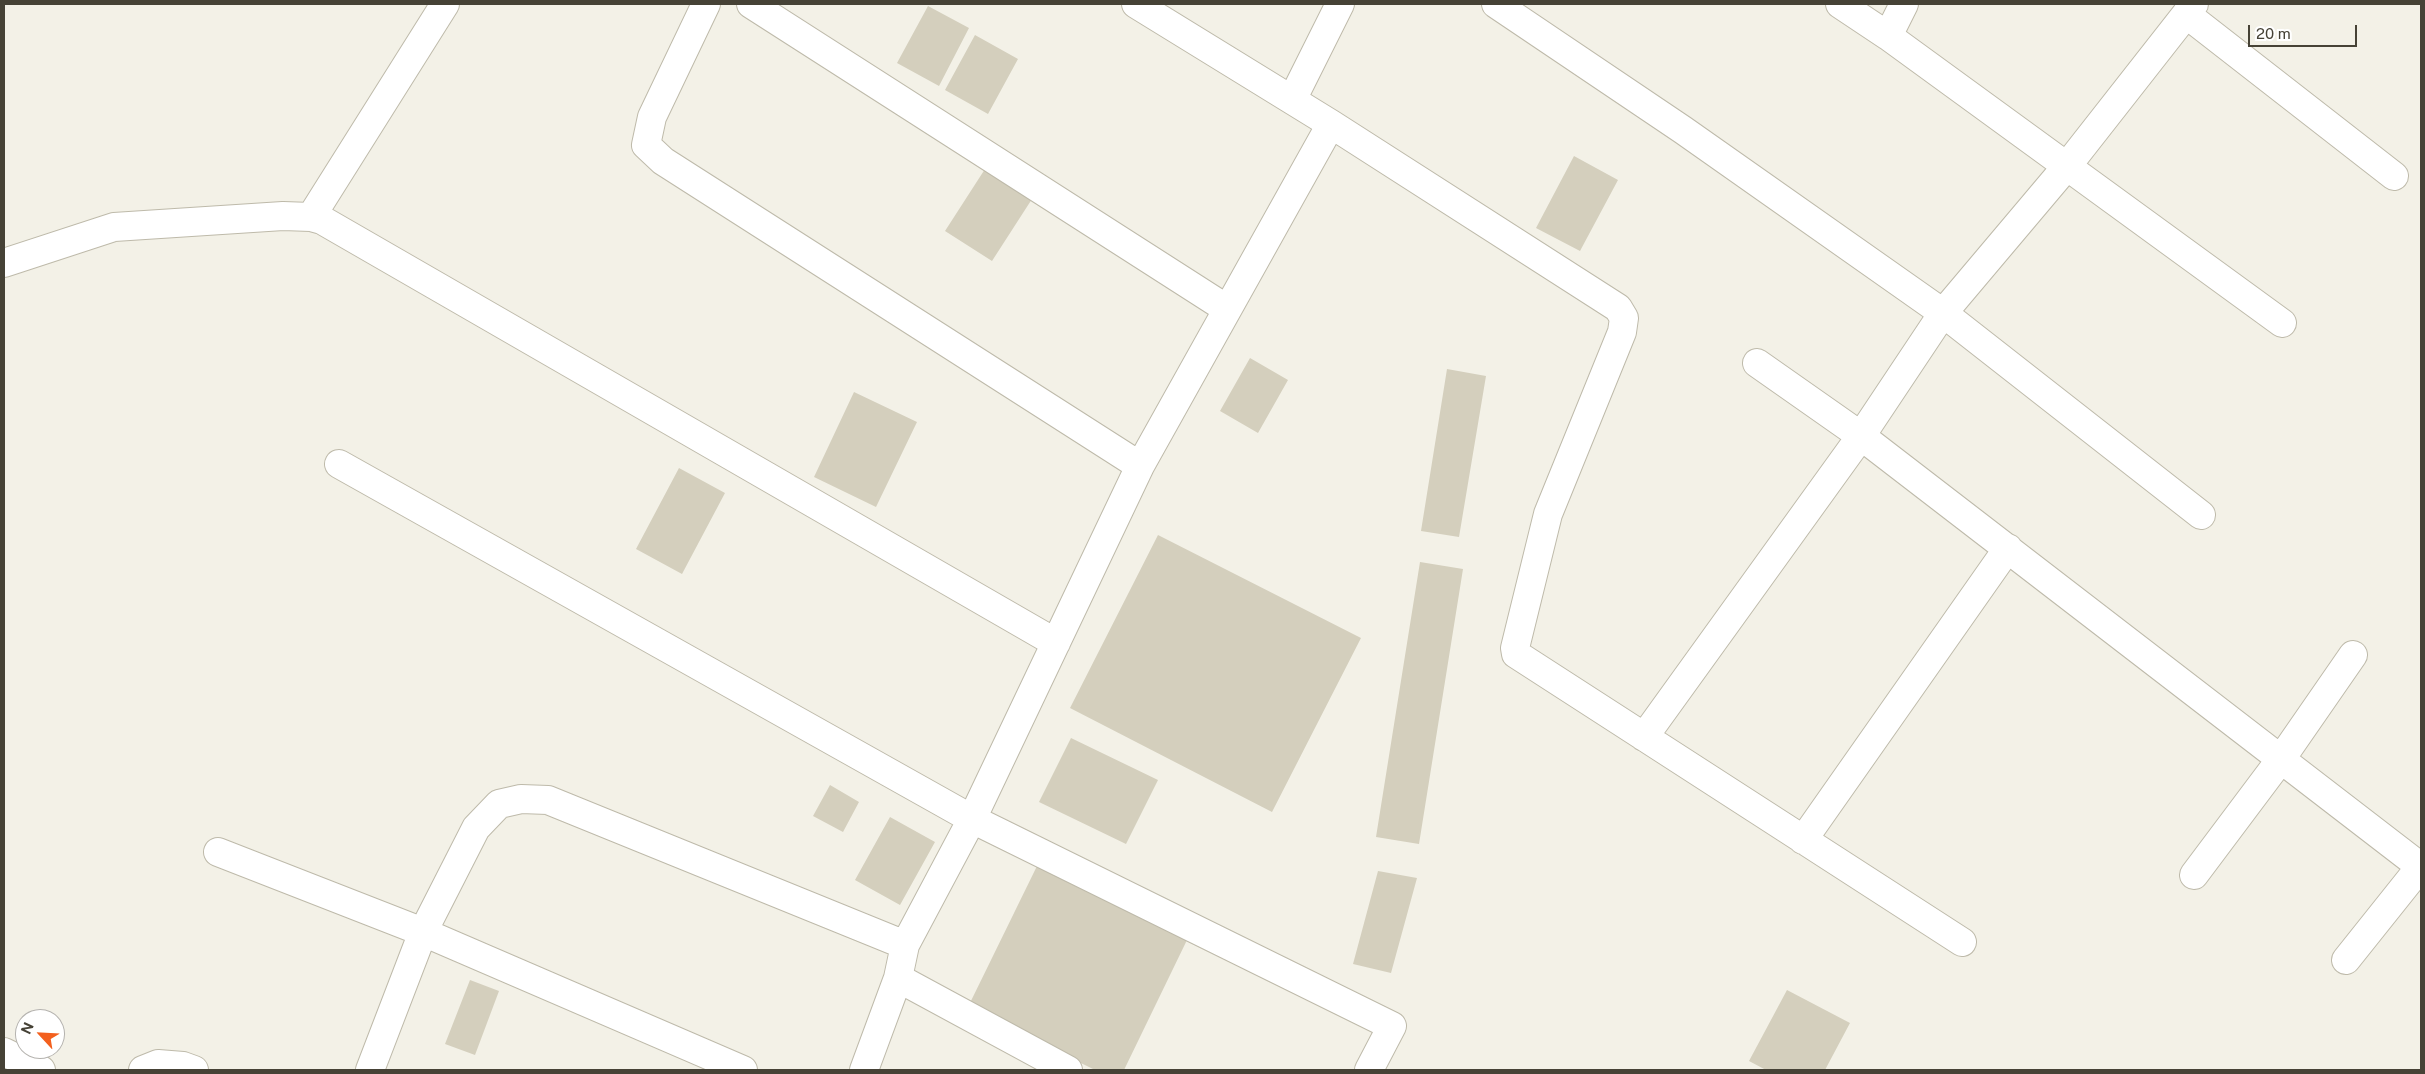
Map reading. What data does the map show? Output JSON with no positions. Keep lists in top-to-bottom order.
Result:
{
  "scale_bar": "20 m",
  "north": "top left"
}
